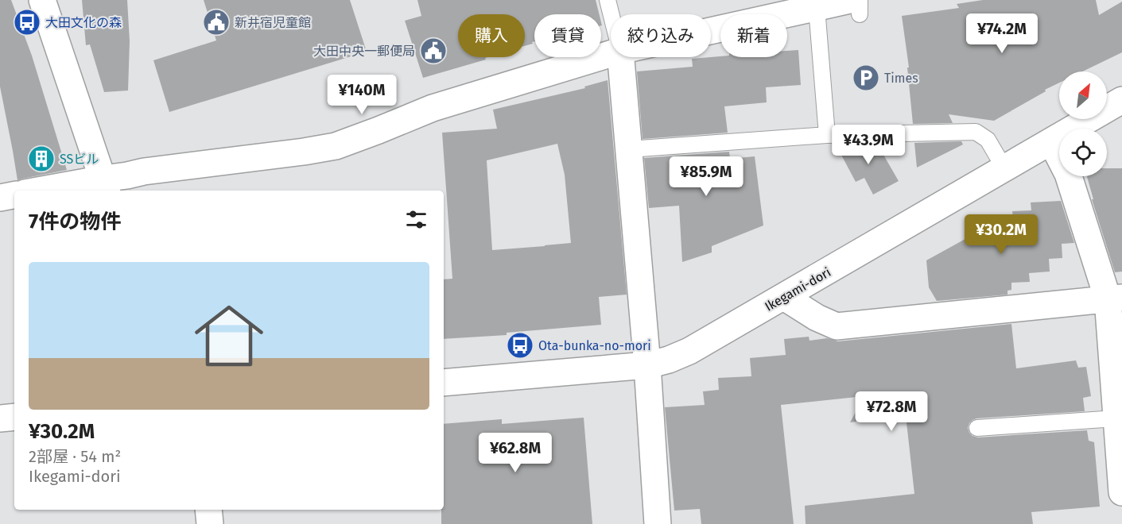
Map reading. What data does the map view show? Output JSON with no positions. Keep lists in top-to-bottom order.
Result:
{
  "streets": {
    "street": ["Ikegami-dori"]
  },
  "places": {
    "bus stop": ["大田文化の森", "Ota-bunka-no-mori"],
    "public building": ["新井宿児童館", "大田中央一郵便局"],
    "parking": ["Times"],
    "building": ["SSビル"]
  },
  "north": "top right",
  "page": {
    "price": [
      "¥74.2M",
      "¥140M",
      "¥43.9M",
      "¥85.9M",
      "¥30.2M",
      "¥72.8M",
      "¥62.8M"
    ],
    "chip": [
      "購入",
      "賃貸",
      "絞り込み",
      "新着"
    ],
    "heading": "7件の物件",
    "list": [
      {
        "name": "¥30.2M",
        "note": "2部屋 · 54 m² · Ikegami-dori"
      }
    ]
  }
}
